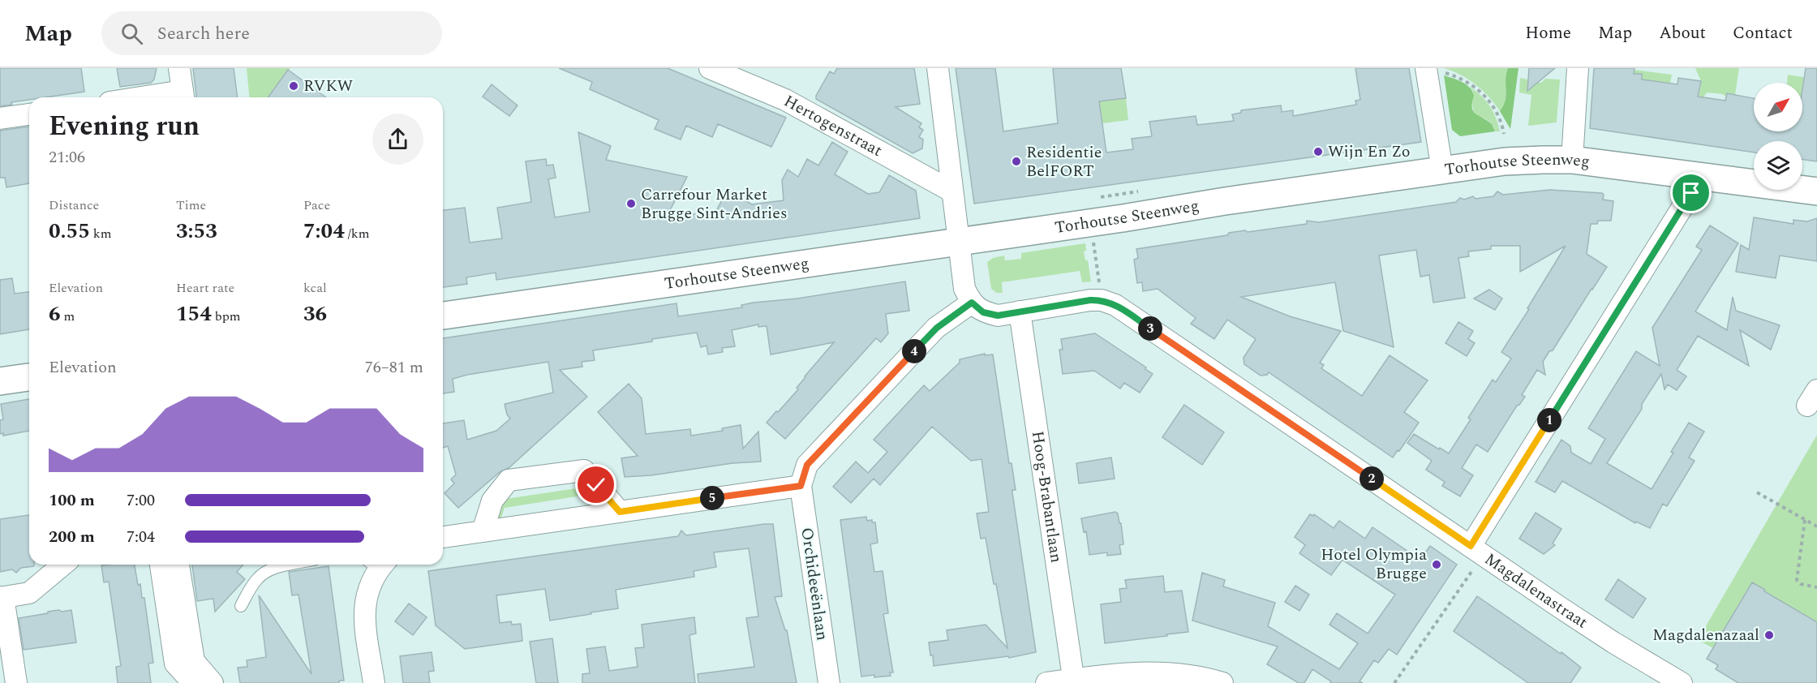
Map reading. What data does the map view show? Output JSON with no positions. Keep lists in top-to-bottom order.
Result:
{
  "streets": {
    "main road": ["Torhoutse Steenweg"],
    "street": [
      "Hertogenstraat",
      "Hoog-Brabantlaan",
      "Orchideeënlaan",
      "Magdalenastraat"
    ]
  },
  "places": [
    "RVKW",
    "Wijn En Zo",
    "Residentie BelFORT",
    "Carrefour Market Brugge Sint-Andries",
    "Hotel Olympia Brugge",
    "Magdalenazaal"
  ],
  "north": "top right",
  "page": {
    "header": "Map",
    "search": "Search here",
    "nav": [
      "Home",
      "Map",
      "About",
      "Contact"
    ],
    "heading": ["Evening run", "21:06"],
    "stats": [
      ["Distance", "0.55 km"],
      ["Time", "3:53"],
      ["Pace", "7:04 /km"],
      ["Elevation", "6 m"],
      ["Heart rate", "154 bpm"],
      ["kcal", "36"]
    ],
    "pins": [
      "3",
      "4",
      "1",
      "2",
      "5"
    ],
    "chart": ["Elevation", "76–81 m"],
    "list": [
      {
        "name": "100 m",
        "note": "7:00"
      },
      {
        "name": "200 m",
        "note": "7:04"
      }
    ]
  }
}
